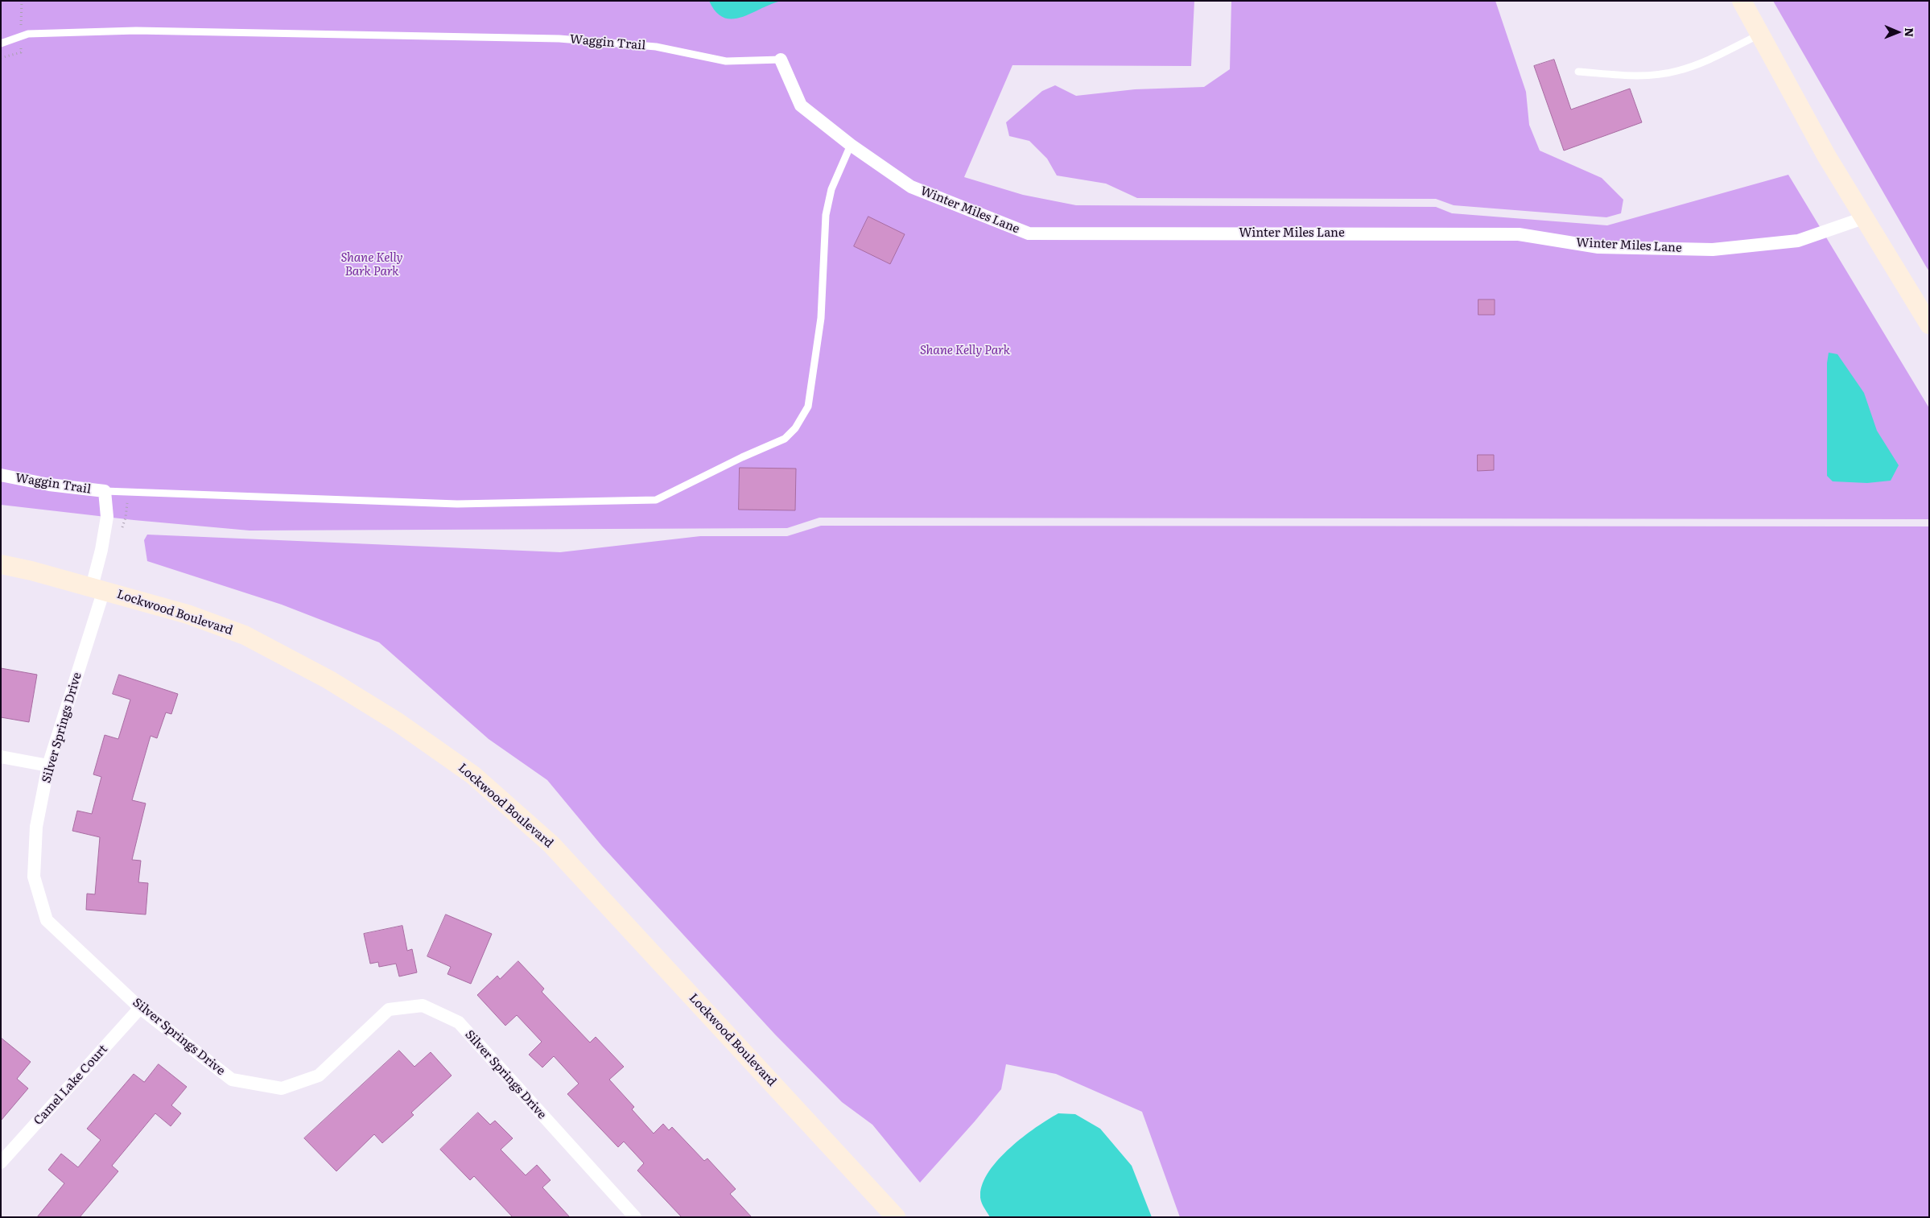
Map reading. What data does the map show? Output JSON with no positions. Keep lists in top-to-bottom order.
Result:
{
  "streets": {
    "street": [
      "Waggin Trail",
      "Winter Miles Lane",
      "Lockwood Boulevard",
      "Silver Springs Drive",
      "Camel Lake Court"
    ]
  },
  "crossings": [
    ["Waggin Trail", "Winter Miles Lane"],
    ["Waggin Trail", "Lockwood Boulevard"],
    ["Waggin Trail", "Silver Springs Drive"],
    ["Lockwood Boulevard", "Silver Springs Drive"],
    ["Silver Springs Drive", "Camel Lake Court"]
  ],
  "parks": ["Shane Kelly Bark Park", "Shane Kelly Park"],
  "north": "right"
}
